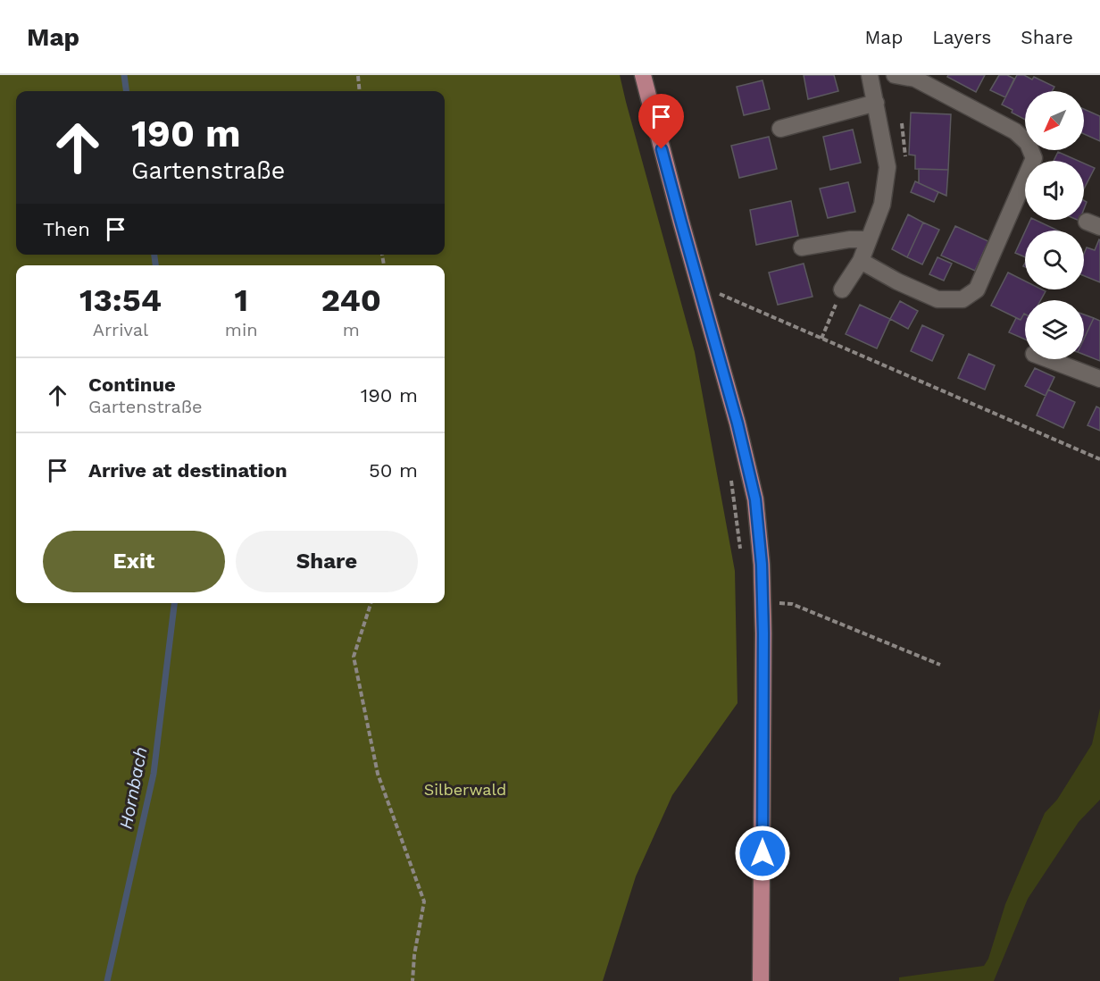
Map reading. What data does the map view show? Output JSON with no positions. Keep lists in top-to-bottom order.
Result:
{
  "water": ["Hornbach"],
  "parks": ["Silberwald"],
  "north": "bottom left",
  "page": {
    "header": "Map",
    "nav": ["Map", "Layers", "Share"],
    "turn": ["190 m", "Gartenstraße"],
    "then": "Then",
    "eta": [
      "13:54",
      "Arrival",
      "1",
      "min",
      "240",
      "m"
    ],
    "list": [
      {
        "name": "Continue",
        "note": "Gartenstraße",
        "value": "190 m"
      },
      {
        "name": "Arrive at destination",
        "value": "50 m"
      }
    ],
    "buttons": ["Exit", "Share"]
  }
}
